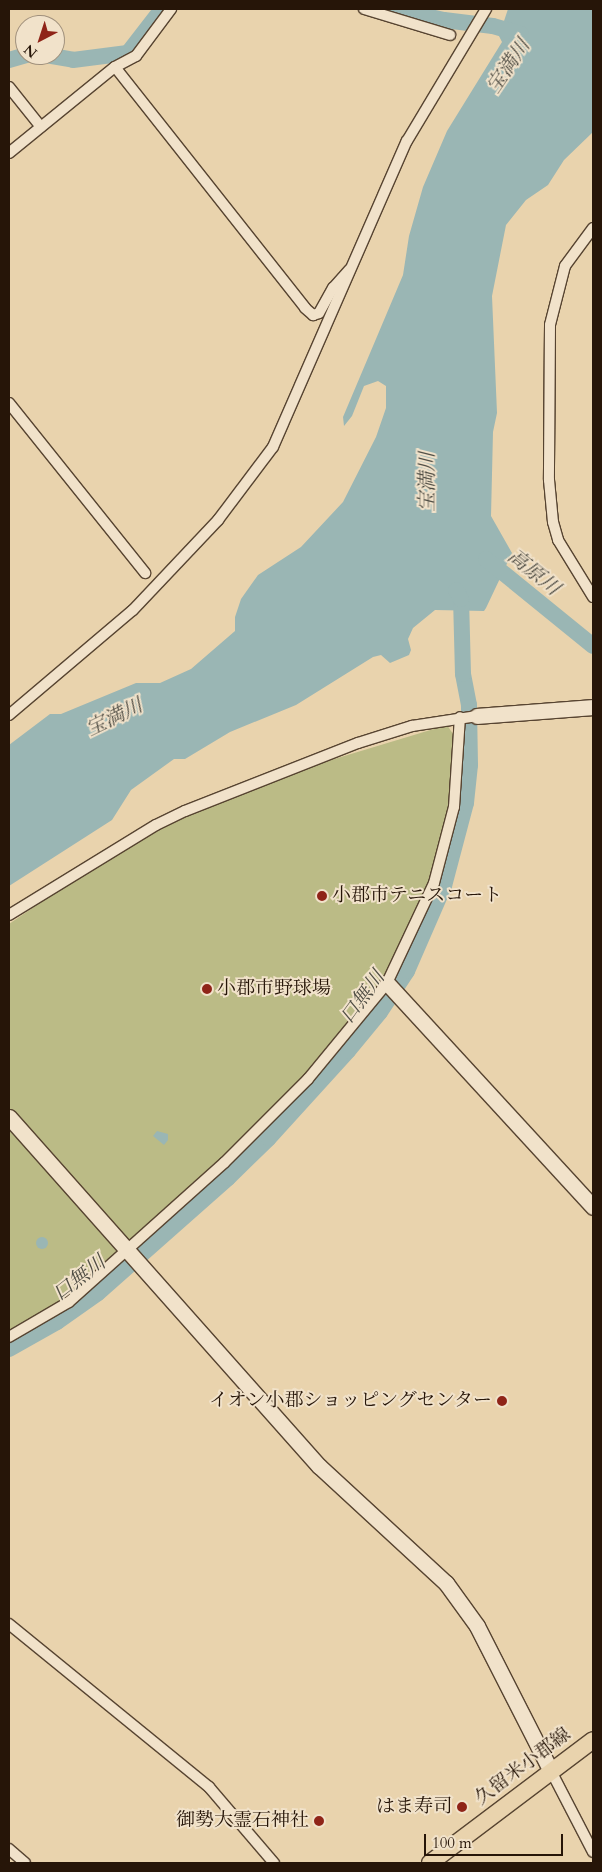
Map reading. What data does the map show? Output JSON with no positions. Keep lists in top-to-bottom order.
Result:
{
  "streets": {
    "main road": ["久留米小郡線"]
  },
  "water": ["宝満川", "高原川", "口無川"],
  "places": [
    "小郡市テニスコート",
    "小郡市野球場",
    "イオン小郡ショッピングセンター",
    "はま寿司",
    "御勢大霊石神社"
  ],
  "scale_bar": "100 m",
  "north": "bottom left"
}
